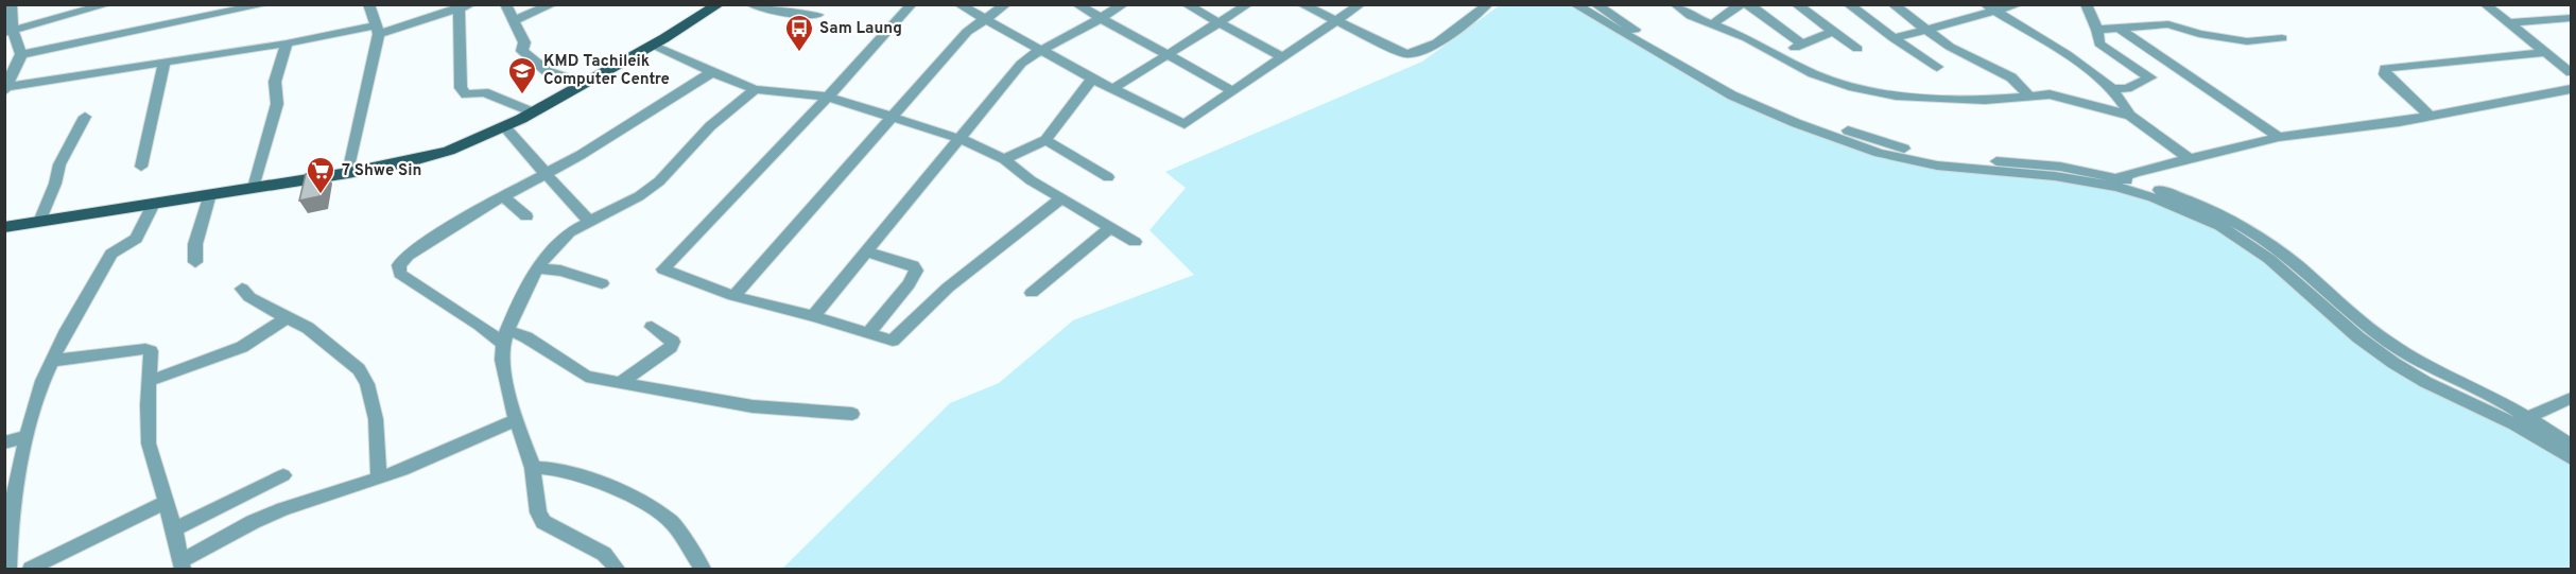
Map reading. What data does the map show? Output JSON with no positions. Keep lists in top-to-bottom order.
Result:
{
  "places": {
    "bus stop": ["Sam Laung"],
    "school or university": ["KMD Tachileik Computer Centre"],
    "supermarket": ["7 Shwe Sin"]
  }
}
